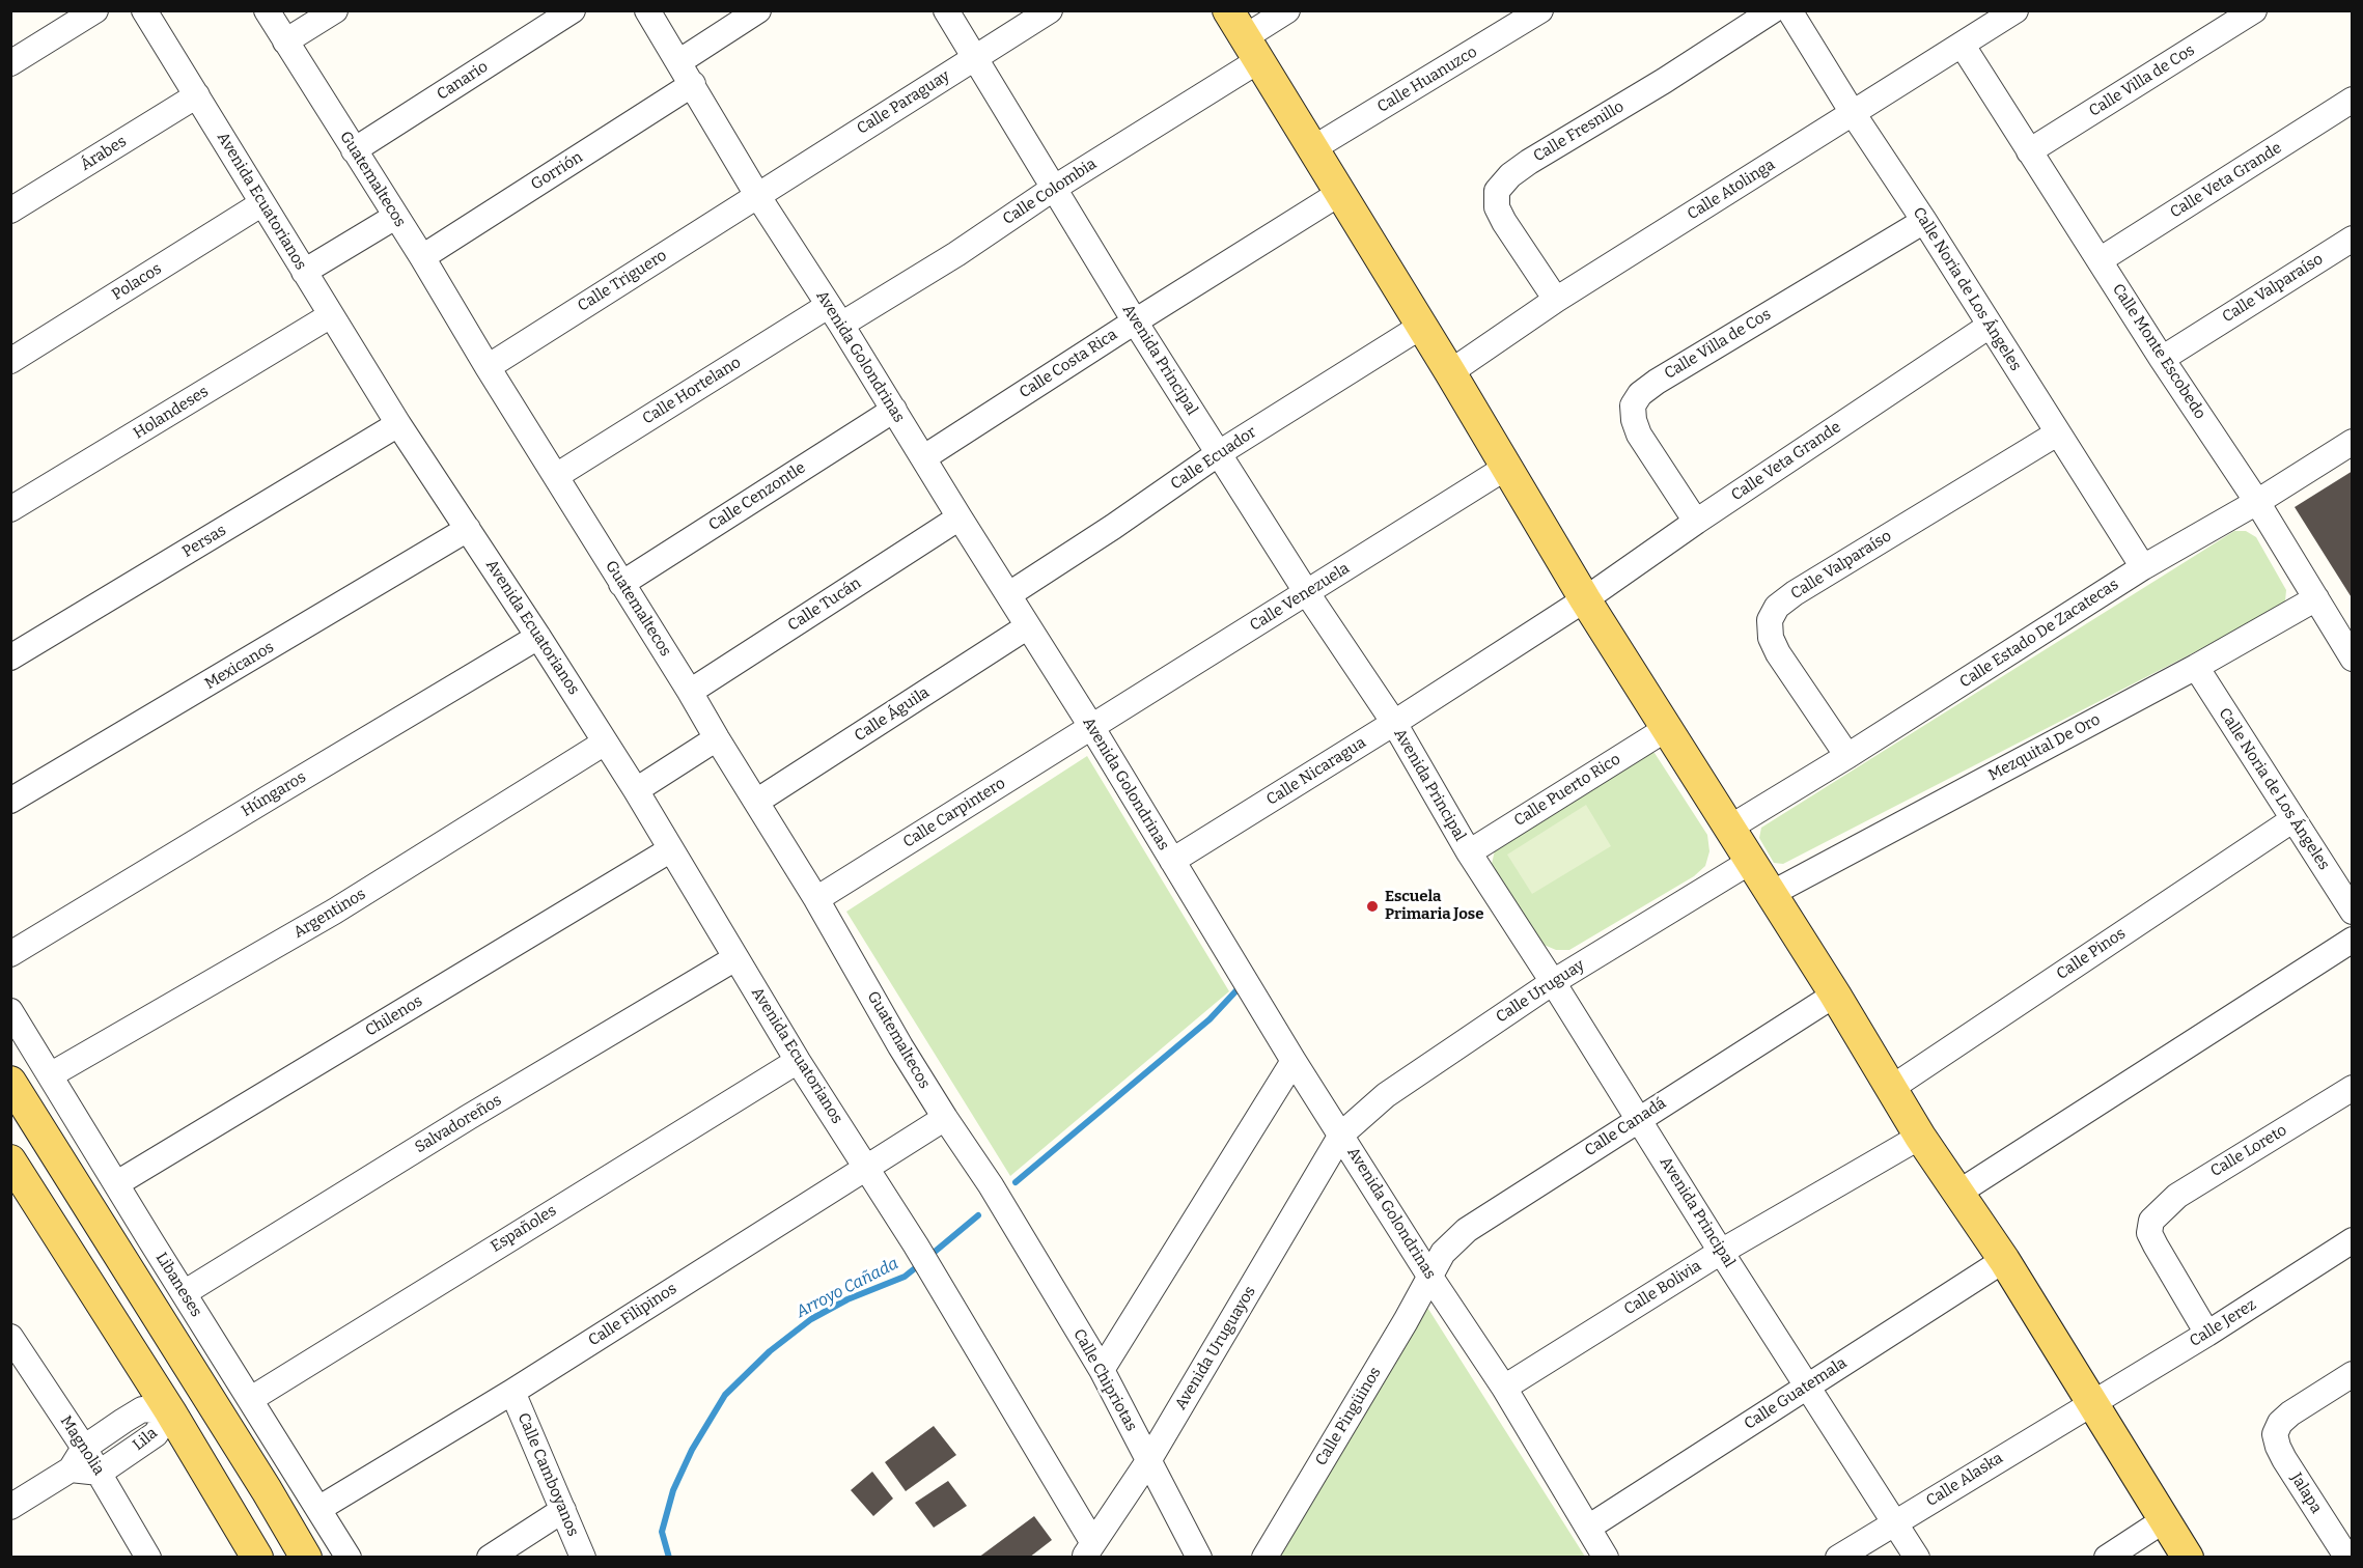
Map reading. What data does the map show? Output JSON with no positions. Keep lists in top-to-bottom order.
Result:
{
  "streets": {
    "street": [
      "Calle Huanuzco",
      "Canario",
      "Calle Villa de Cos",
      "Calle Paraguay",
      "Calle Fresnillo",
      "Árabes",
      "Gorrión",
      "Guatemaltecos",
      "Calle Veta Grande",
      "Calle Atolinga",
      "Calle Colombia",
      "Avenida Ecuatorianos",
      "Calle Triguero",
      "Polacos",
      "Calle Valparaíso",
      "Calle Noria de Los Ángeles",
      "Calle Monte Escobedo",
      "Avenida Golondrinas",
      "Avenida Principal",
      "Calle Costa Rica",
      "Calle Hortelano",
      "Holandeses",
      "Calle Ecuador",
      "Calle Cenzontle",
      "Persas",
      "Calle Venezuela",
      "Calle Tucán",
      "Calle Estado De Zacatecas",
      "Mexicanos",
      "Calle Águila",
      "Mezquital De Oro",
      "Calle Nicaragua",
      "Calle Puerto Rico",
      "Húngaros",
      "Calle Carpintero",
      "Argentinos",
      "Calle Pinos",
      "Calle Uruguay",
      "Chilenos",
      "Salvadoreños",
      "Calle Canadá",
      "Calle Loreto",
      "Españoles",
      "Libaneses",
      "Calle Bolivia",
      "Calle Filipinos",
      "Calle Jerez",
      "Avenida Uruguayos",
      "Calle Chipriotas",
      "Calle Guatemala",
      "Calle Pingüinos",
      "Lila",
      "Magnolia",
      "Calle Camboyanos",
      "Calle Alaska",
      "Jalapa"
    ]
  },
  "crossings": [
    ["Canario", "Guatemaltecos"],
    ["Calle Villa de Cos", "Calle Veta Grande"],
    ["Calle Villa de Cos", "Calle Noria de Los Ángeles"],
    ["Calle Villa de Cos", "Calle Monte Escobedo"],
    ["Calle Paraguay", "Calle Triguero"],
    ["Calle Paraguay", "Avenida Golondrinas"],
    ["Calle Paraguay", "Avenida Principal"],
    ["Calle Fresnillo", "Calle Atolinga"],
    ["Árabes", "Avenida Ecuatorianos"],
    ["Gorrión", "Guatemaltecos"],
    ["Gorrión", "Avenida Golondrinas"],
    ["Guatemaltecos", "Calle Triguero"],
    ["Guatemaltecos", "Calle Hortelano"],
    ["Guatemaltecos", "Calle Cenzontle"],
    ["Guatemaltecos", "Calle Tucán"],
    ["Guatemaltecos", "Calle Águila"],
    ["Guatemaltecos", "Calle Carpintero"],
    ["Guatemaltecos", "Calle Filipinos"],
    ["Guatemaltecos", "Calle Chipriotas"],
    ["Calle Veta Grande", "Calle Noria de Los Ángeles"],
    ["Calle Veta Grande", "Calle Monte Escobedo"],
    ["Calle Veta Grande", "Calle Nicaragua"],
    ["Calle Atolinga", "Calle Noria de Los Ángeles"],
    ["Calle Atolinga", "Calle Monte Escobedo"],
    ["Calle Colombia", "Avenida Golondrinas"],
    ["Calle Colombia", "Avenida Principal"],
    ["Calle Colombia", "Calle Hortelano"],
    ["Avenida Ecuatorianos", "Polacos"],
    ["Avenida Ecuatorianos", "Holandeses"],
    ["Avenida Ecuatorianos", "Persas"],
    ["Avenida Ecuatorianos", "Mexicanos"],
    ["Avenida Ecuatorianos", "Húngaros"],
    ["Avenida Ecuatorianos", "Argentinos"],
    ["Avenida Ecuatorianos", "Chilenos"],
    ["Avenida Ecuatorianos", "Salvadoreños"],
    ["Avenida Ecuatorianos", "Españoles"],
    ["Avenida Ecuatorianos", "Calle Filipinos"],
    ["Avenida Ecuatorianos", "Avenida Uruguayos"],
    ["Calle Triguero", "Avenida Golondrinas"],
    ["Calle Valparaíso", "Calle Noria de Los Ángeles"],
    ["Calle Valparaíso", "Calle Monte Escobedo"],
    ["Calle Valparaíso", "Calle Estado De Zacatecas"],
    ["Calle Noria de Los Ángeles", "Calle Estado De Zacatecas"],
    ["Calle Noria de Los Ángeles", "Mezquital De Oro"],
    ["Calle Noria de Los Ángeles", "Calle Pinos"],
    ["Calle Monte Escobedo", "Calle Estado De Zacatecas"],
    ["Calle Monte Escobedo", "Mezquital De Oro"],
    ["Avenida Golondrinas", "Calle Costa Rica"],
    ["Avenida Golondrinas", "Calle Hortelano"],
    ["Avenida Golondrinas", "Calle Ecuador"],
    ["Avenida Golondrinas", "Calle Cenzontle"],
    ["Avenida Golondrinas", "Calle Venezuela"],
    ["Avenida Golondrinas", "Calle Tucán"],
    ["Avenida Golondrinas", "Calle Águila"],
    ["Avenida Golondrinas", "Calle Nicaragua"],
    ["Avenida Golondrinas", "Calle Carpintero"],
    ["Avenida Golondrinas", "Calle Uruguay"],
    ["Avenida Golondrinas", "Calle Canadá"],
    ["Avenida Golondrinas", "Calle Bolivia"],
    ["Avenida Golondrinas", "Avenida Uruguayos"],
    ["Avenida Golondrinas", "Calle Guatemala"],
    ["Avenida Golondrinas", "Calle Pingüinos"],
    ["Avenida Principal", "Calle Costa Rica"],
    ["Avenida Principal", "Calle Ecuador"],
    ["Avenida Principal", "Calle Venezuela"],
    ["Avenida Principal", "Calle Nicaragua"],
    ["Avenida Principal", "Calle Puerto Rico"],
    ["Avenida Principal", "Calle Uruguay"],
    ["Avenida Principal", "Calle Canadá"],
    ["Avenida Principal", "Calle Bolivia"],
    ["Avenida Principal", "Calle Guatemala"],
    ["Avenida Principal", "Calle Alaska"],
    ["Calle Venezuela", "Calle Carpintero"],
    ["Argentinos", "Libaneses"],
    ["Calle Uruguay", "Avenida Uruguayos"],
    ["Chilenos", "Libaneses"],
    ["Salvadoreños", "Libaneses"],
    ["Calle Canadá", "Calle Pingüinos"],
    ["Calle Loreto", "Calle Jerez"],
    ["Españoles", "Libaneses"],
    ["Libaneses", "Calle Filipinos"],
    ["Calle Filipinos", "Calle Camboyanos"],
    ["Calle Jerez", "Calle Alaska"],
    ["Avenida Uruguayos", "Calle Chipriotas"],
    ["Lila", "Magnolia"]
  ],
  "water": ["Arroyo Cañada"],
  "places": ["Escuela Primaria Jose"]
}
